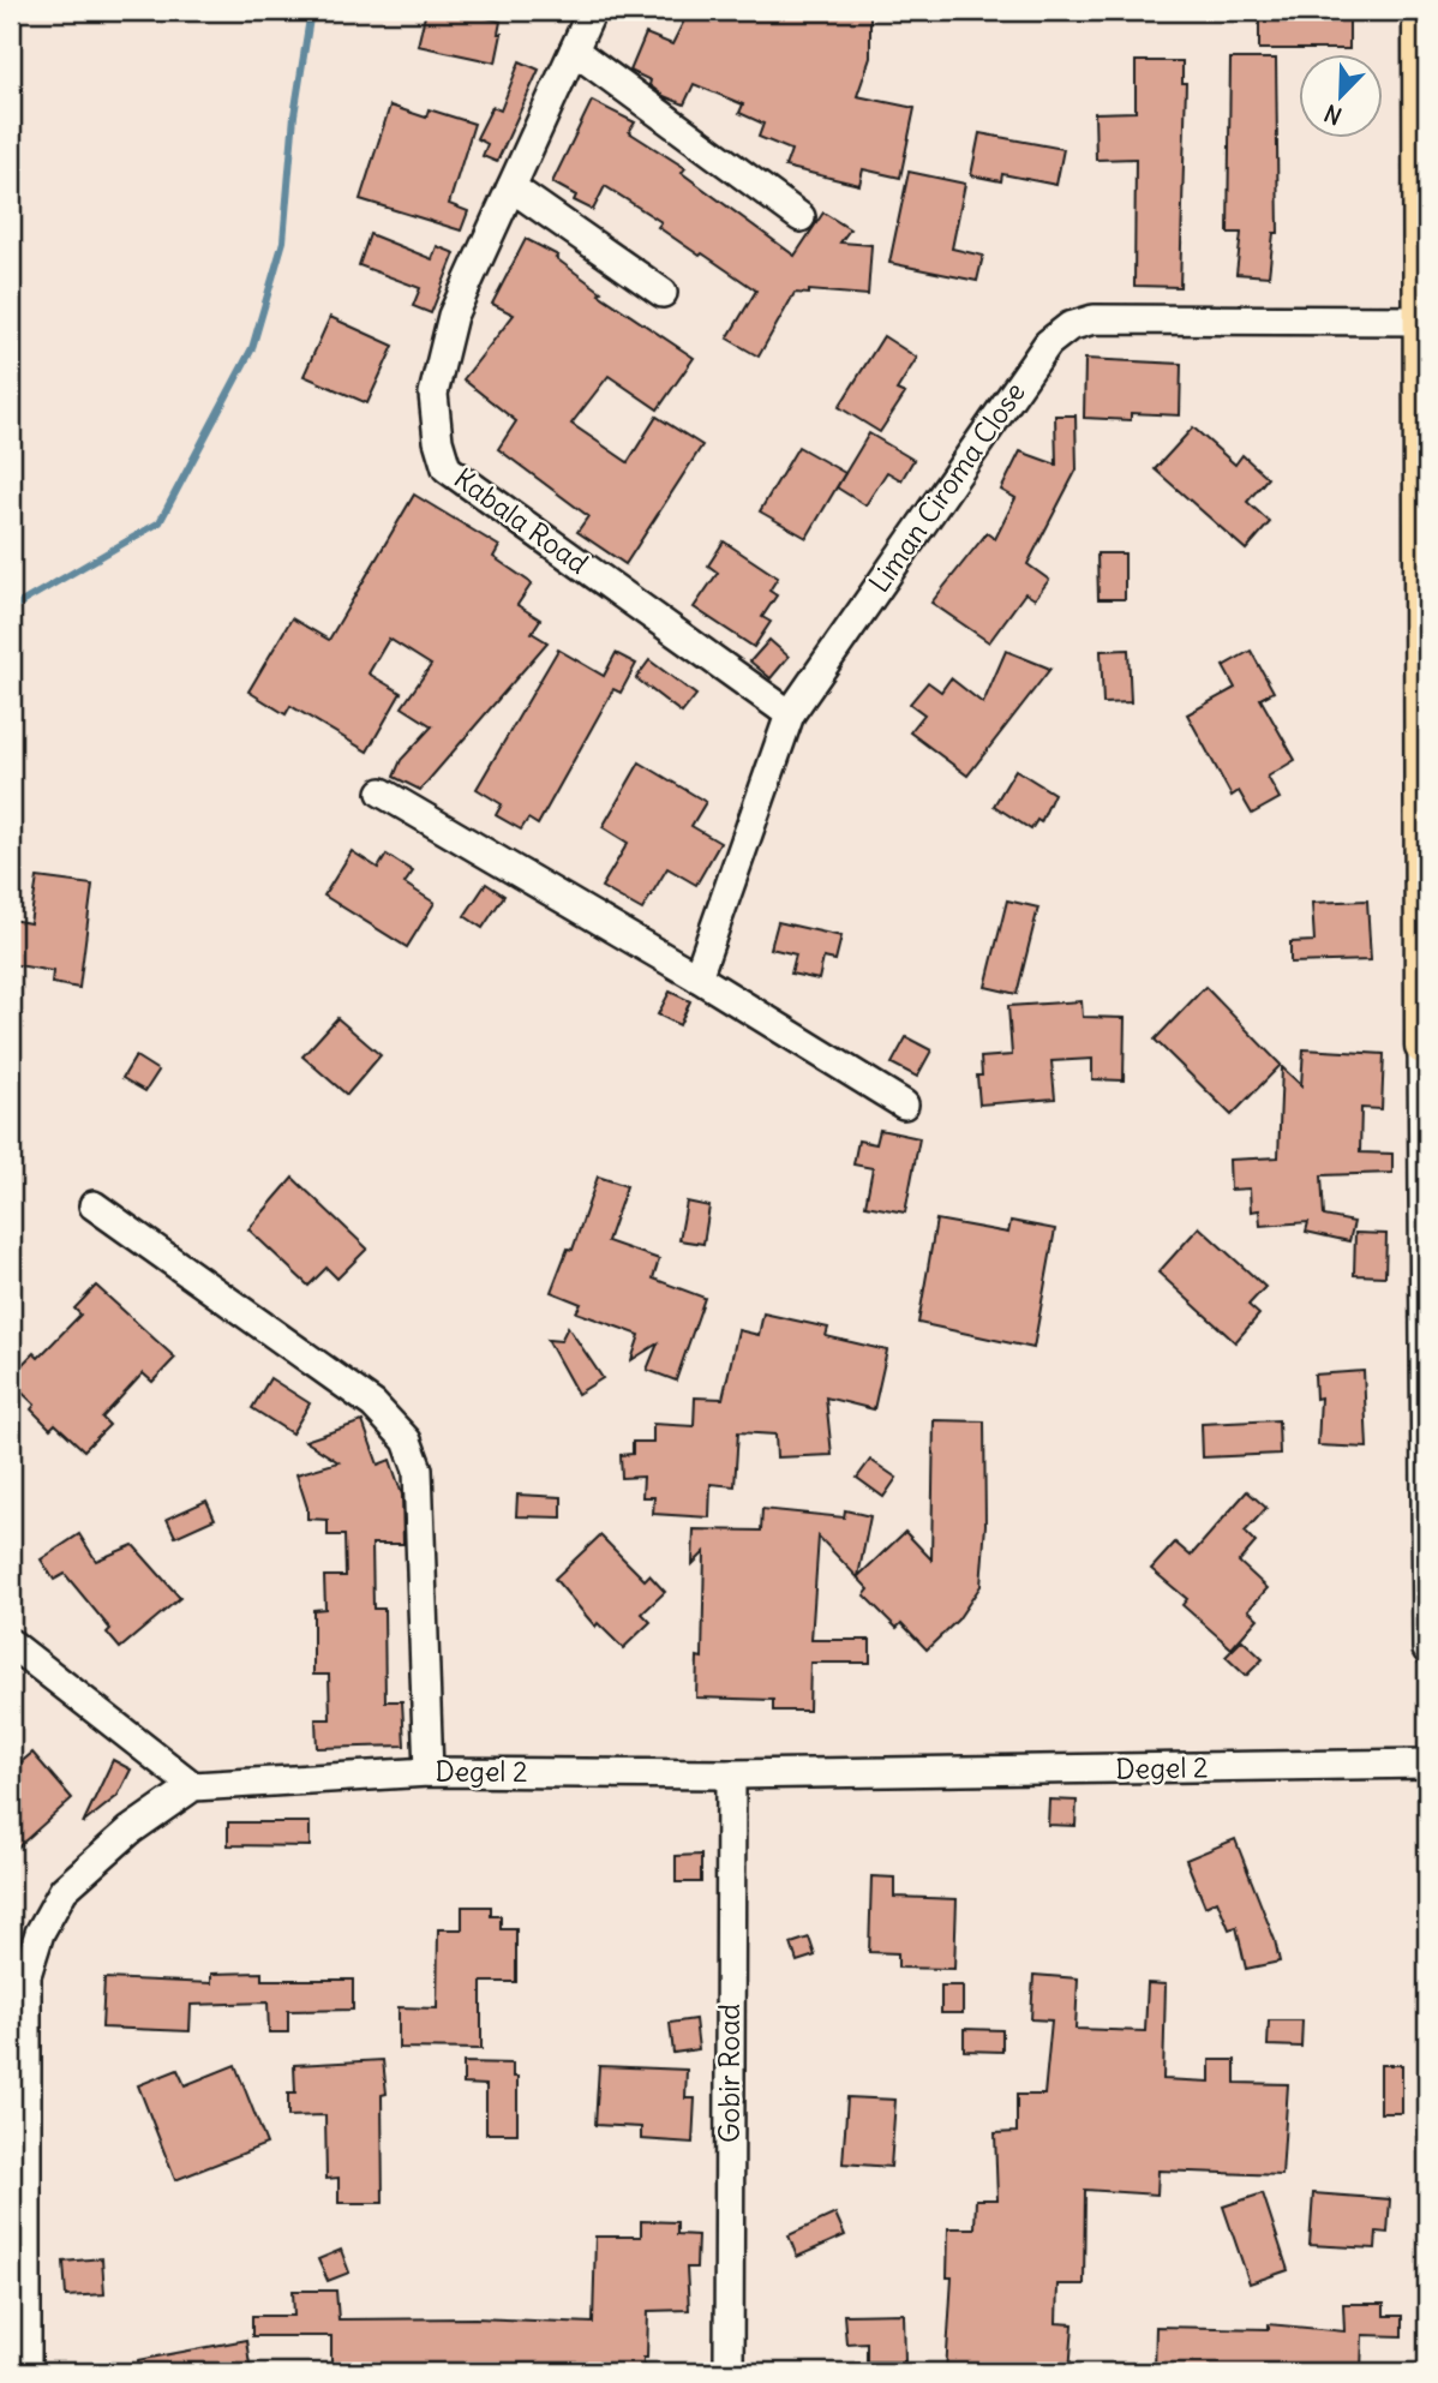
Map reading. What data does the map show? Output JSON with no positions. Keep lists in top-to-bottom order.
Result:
{
  "streets": {
    "street": [
      "Liman Ciroma Close",
      "Kabala Road",
      "Degel 2",
      "Gobir Road"
    ]
  },
  "crossings": [
    ["Liman Ciroma Close", "Kabala Road"],
    ["Degel 2", "Gobir Road"]
  ],
  "north": "bottom left"
}
